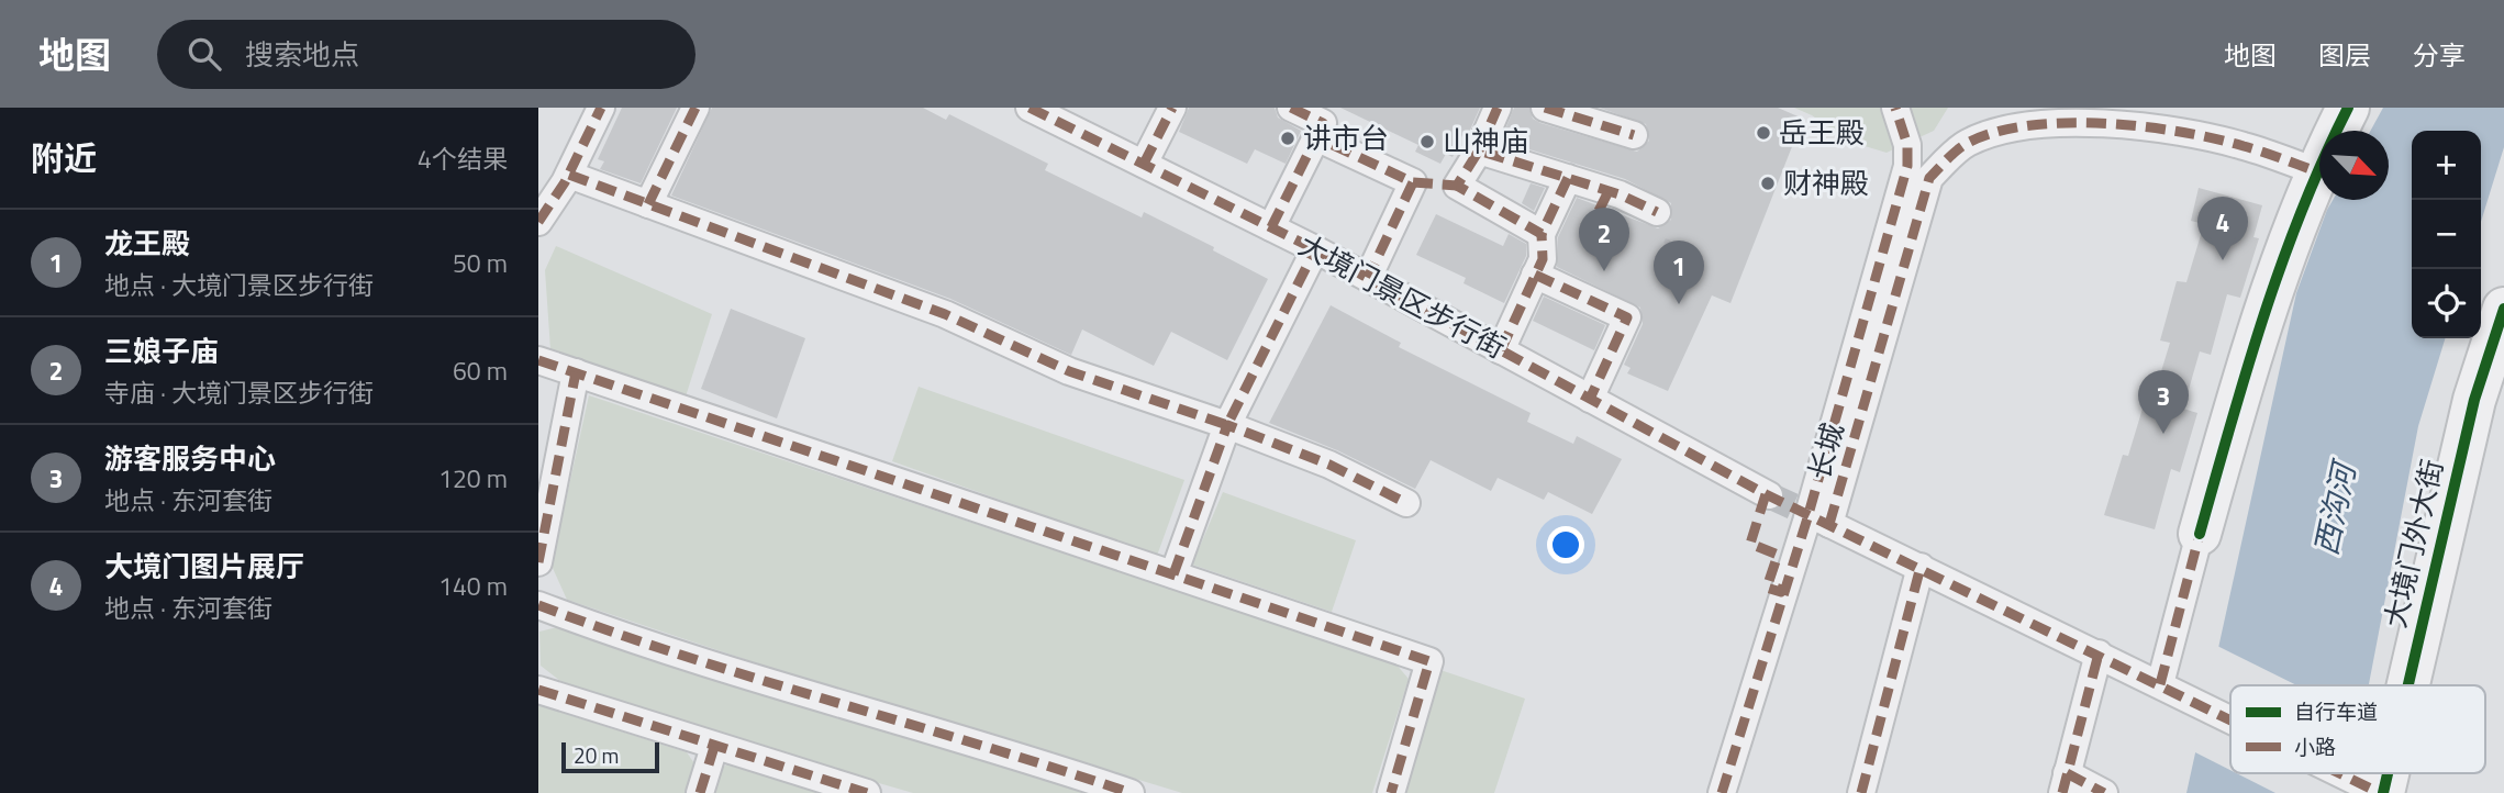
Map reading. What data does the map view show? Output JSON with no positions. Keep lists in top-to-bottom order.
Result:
{
  "streets": {
    "street": ["大境门景区步行街", "长城", "大境门外大街"]
  },
  "water": ["西沟河"],
  "places": [
    "岳王殿",
    "讲市台",
    "山神庙",
    "财神殿"
  ],
  "legend": ["自行车道", "小路"],
  "scale_bar": "20 m",
  "north": "bottom right",
  "page": {
    "header": "地图",
    "search": "搜索地点",
    "nav": ["地图", "图层", "分享"],
    "heading": ["附近", "4个结果"],
    "map_buttons": ["+", "−"],
    "pins": [
      "4",
      "2",
      "1",
      "3"
    ],
    "list": [
      {
        "mark": "1",
        "name": "龙王殿",
        "note": "地点 · 大境门景区步行街",
        "value": "50 m"
      },
      {
        "mark": "2",
        "name": "三娘子庙",
        "note": "寺庙 · 大境门景区步行街",
        "value": "60 m"
      },
      {
        "mark": "3",
        "name": "游客服务中心",
        "note": "地点 · 东河套街",
        "value": "120 m"
      },
      {
        "mark": "4",
        "name": "大境门图片展厅",
        "note": "地点 · 东河套街",
        "value": "140 m"
      }
    ],
    "scale": "20 m"
  }
}
